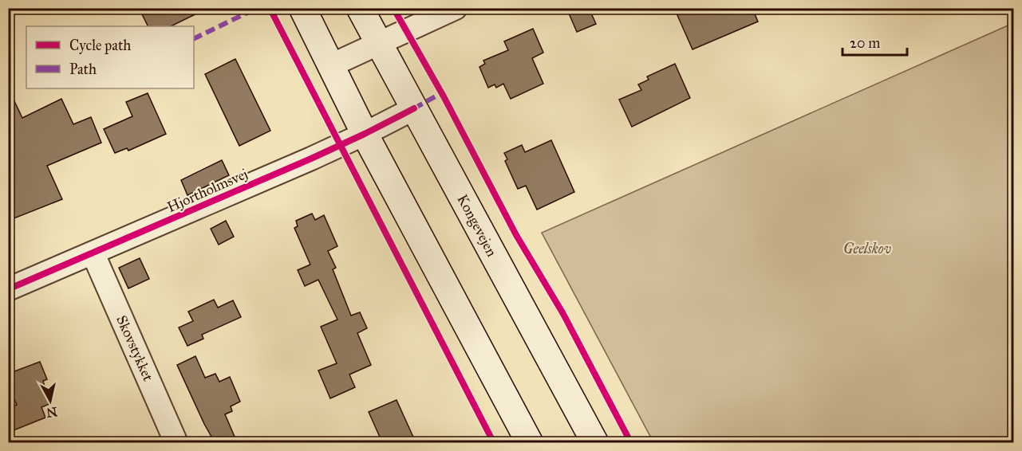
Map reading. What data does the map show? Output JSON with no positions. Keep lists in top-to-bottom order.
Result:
{
  "streets": {
    "main road": ["Kongevejen"],
    "street": ["Hjortholmsvej", "Skovstykket"]
  },
  "crossings": [
    ["Hjortholmsvej", "Kongevejen"],
    ["Hjortholmsvej", "Skovstykket"]
  ],
  "parks": ["Geelskov"],
  "legend": ["Cycle path", "Path"],
  "scale_bar": "20 m",
  "north": "bottom"
}
